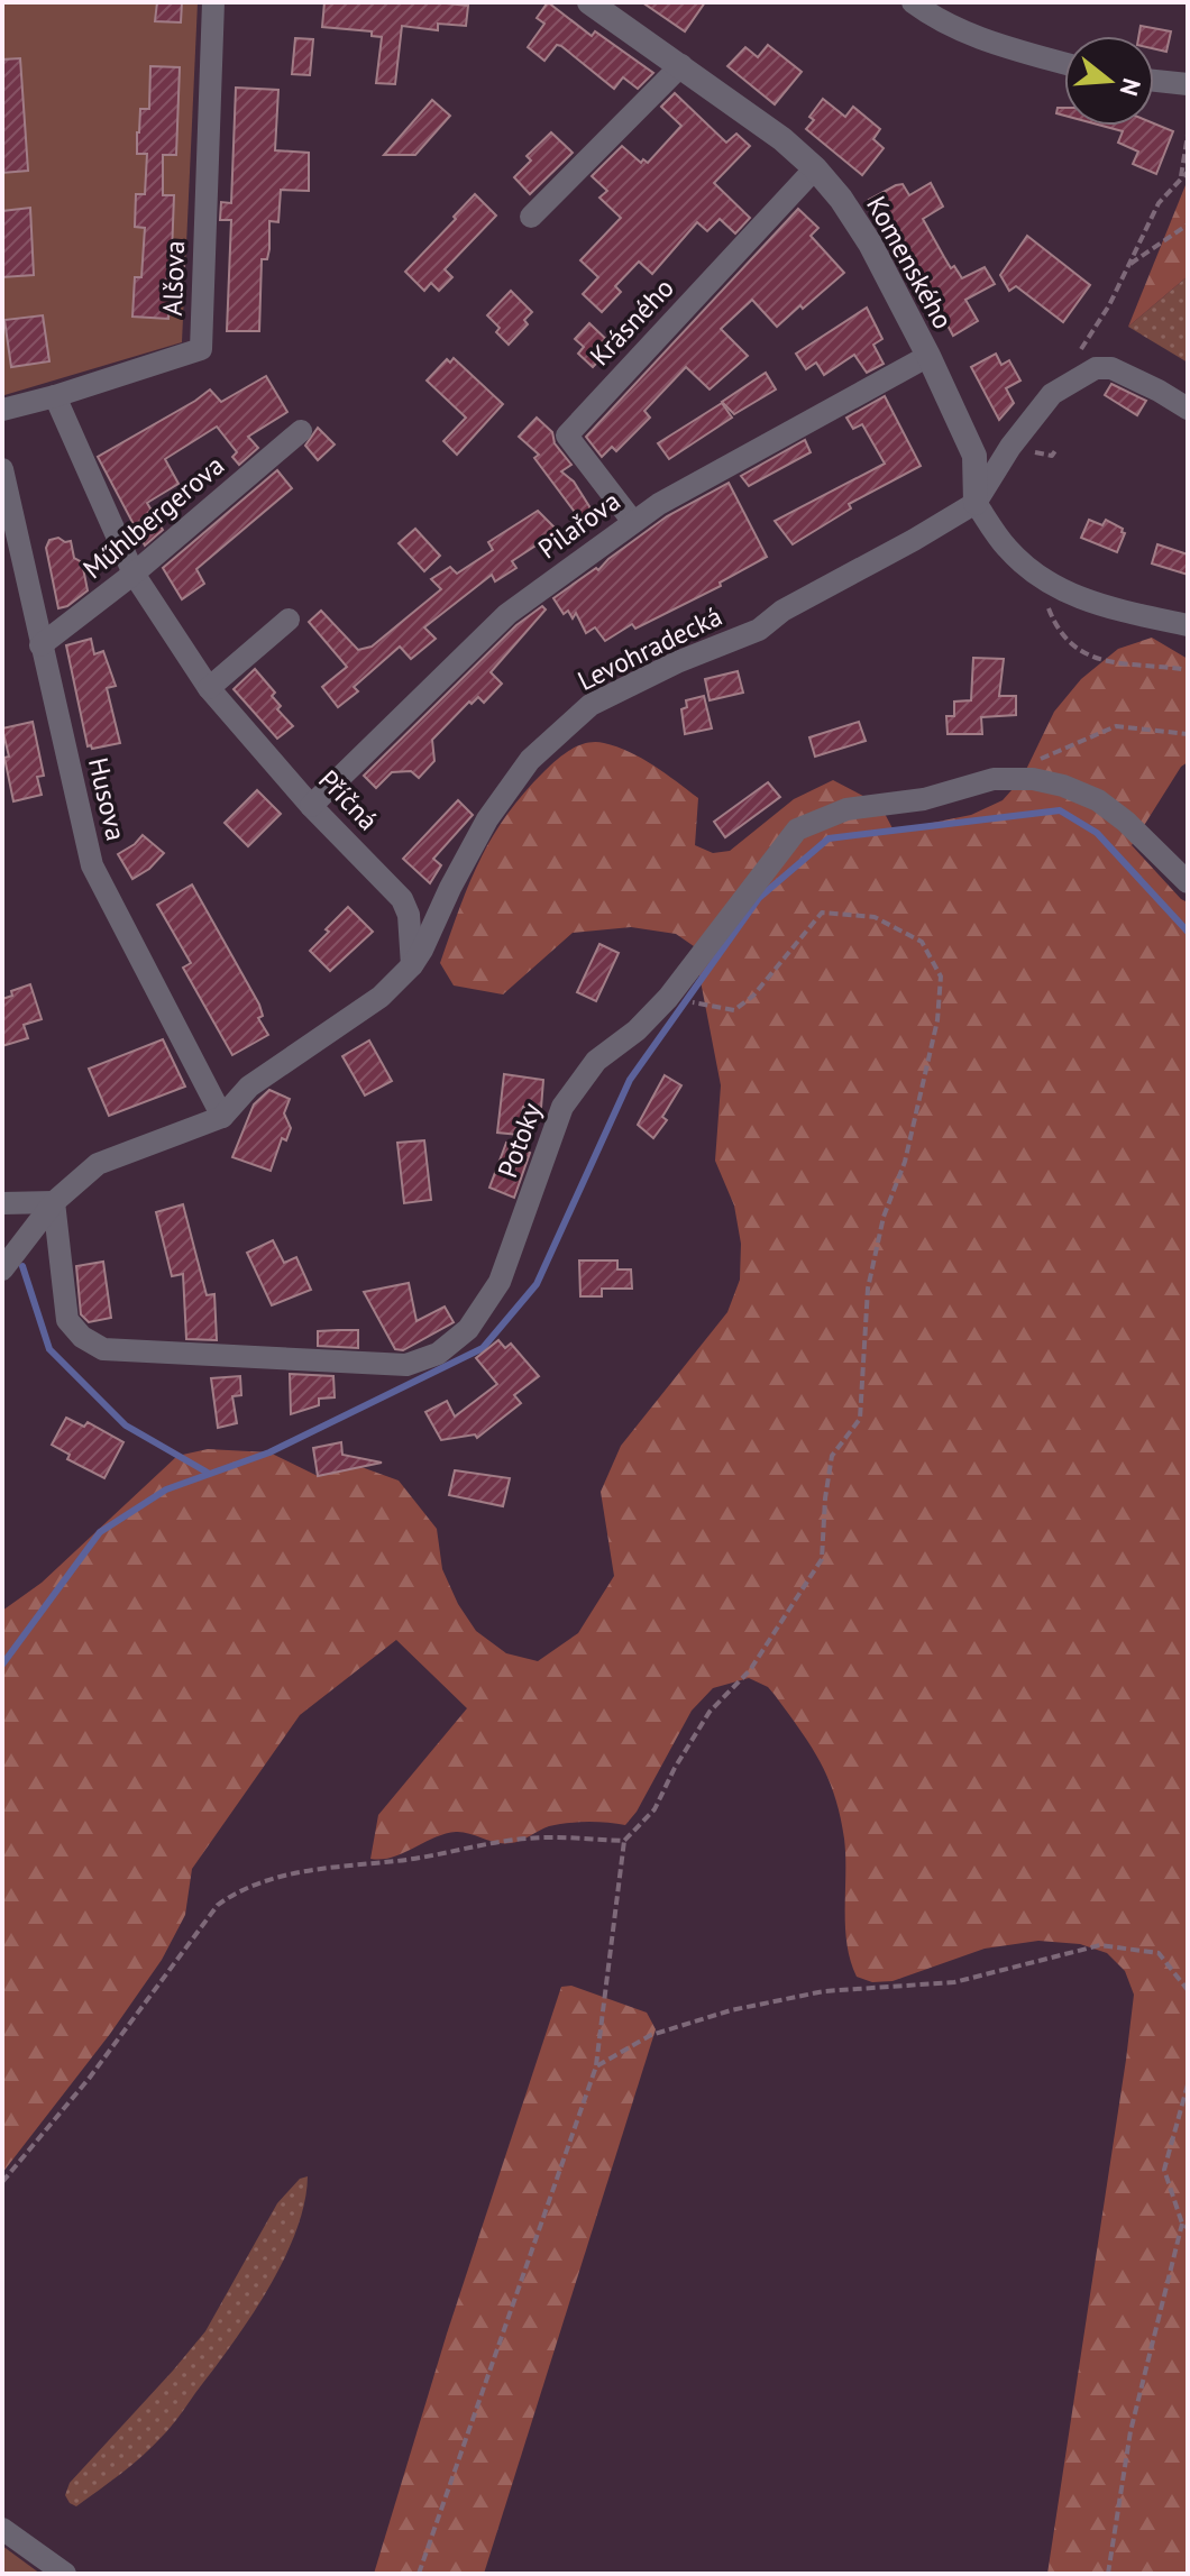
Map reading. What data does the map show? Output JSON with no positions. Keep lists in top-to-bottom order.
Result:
{
  "streets": {
    "street": [
      "Komenského",
      "Alšova",
      "Krásného",
      "Műhlbergerova",
      "Pilařova",
      "Levohradecká",
      "Husova",
      "Příčná",
      "Potoky"
    ]
  },
  "crossings": [
    ["Komenského", "Krásného"],
    ["Komenského", "Pilařova"],
    ["Komenského", "Levohradecká"],
    ["Alšova", "Příčná"],
    ["Krásného", "Pilařova"],
    ["Műhlbergerova", "Husova"],
    ["Műhlbergerova", "Příčná"],
    ["Pilařova", "Příčná"],
    ["Levohradecká", "Husova"],
    ["Levohradecká", "Příčná"],
    ["Levohradecká", "Potoky"]
  ],
  "north": "right"
}
